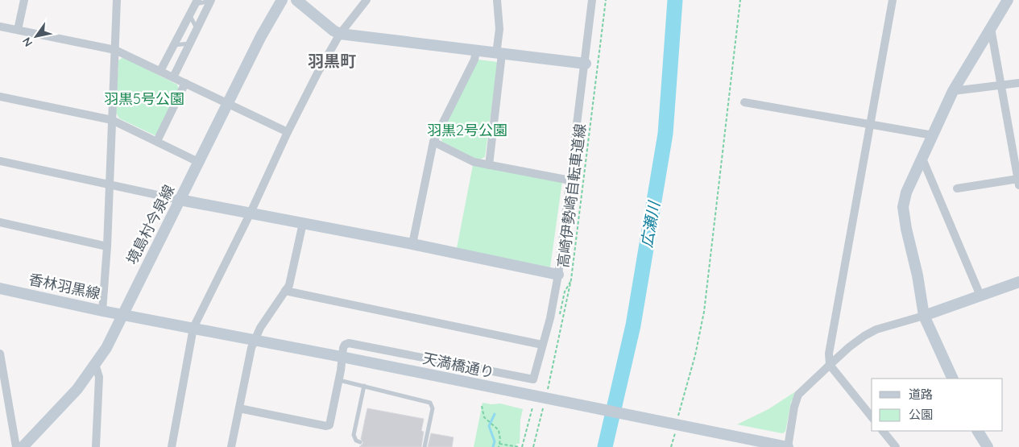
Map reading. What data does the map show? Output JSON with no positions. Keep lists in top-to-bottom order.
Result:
{
  "streets": {
    "street": ["境島村今泉線", "香林羽黒線", "天満橋通り"],
    "path": ["高崎伊勢崎自転車道線"]
  },
  "crossings": [
    ["高崎伊勢崎自転車道線", "天満橋通り"],
    ["境島村今泉線", "香林羽黒線"],
    ["境島村今泉線", "天満橋通り"],
    ["香林羽黒線", "天満橋通り"]
  ],
  "districts": ["羽黒町"],
  "water": ["広瀬川"],
  "parks": ["羽黒5号公園", "羽黒2号公園"],
  "legend": ["道路", "公園"],
  "north": "bottom left"
}
